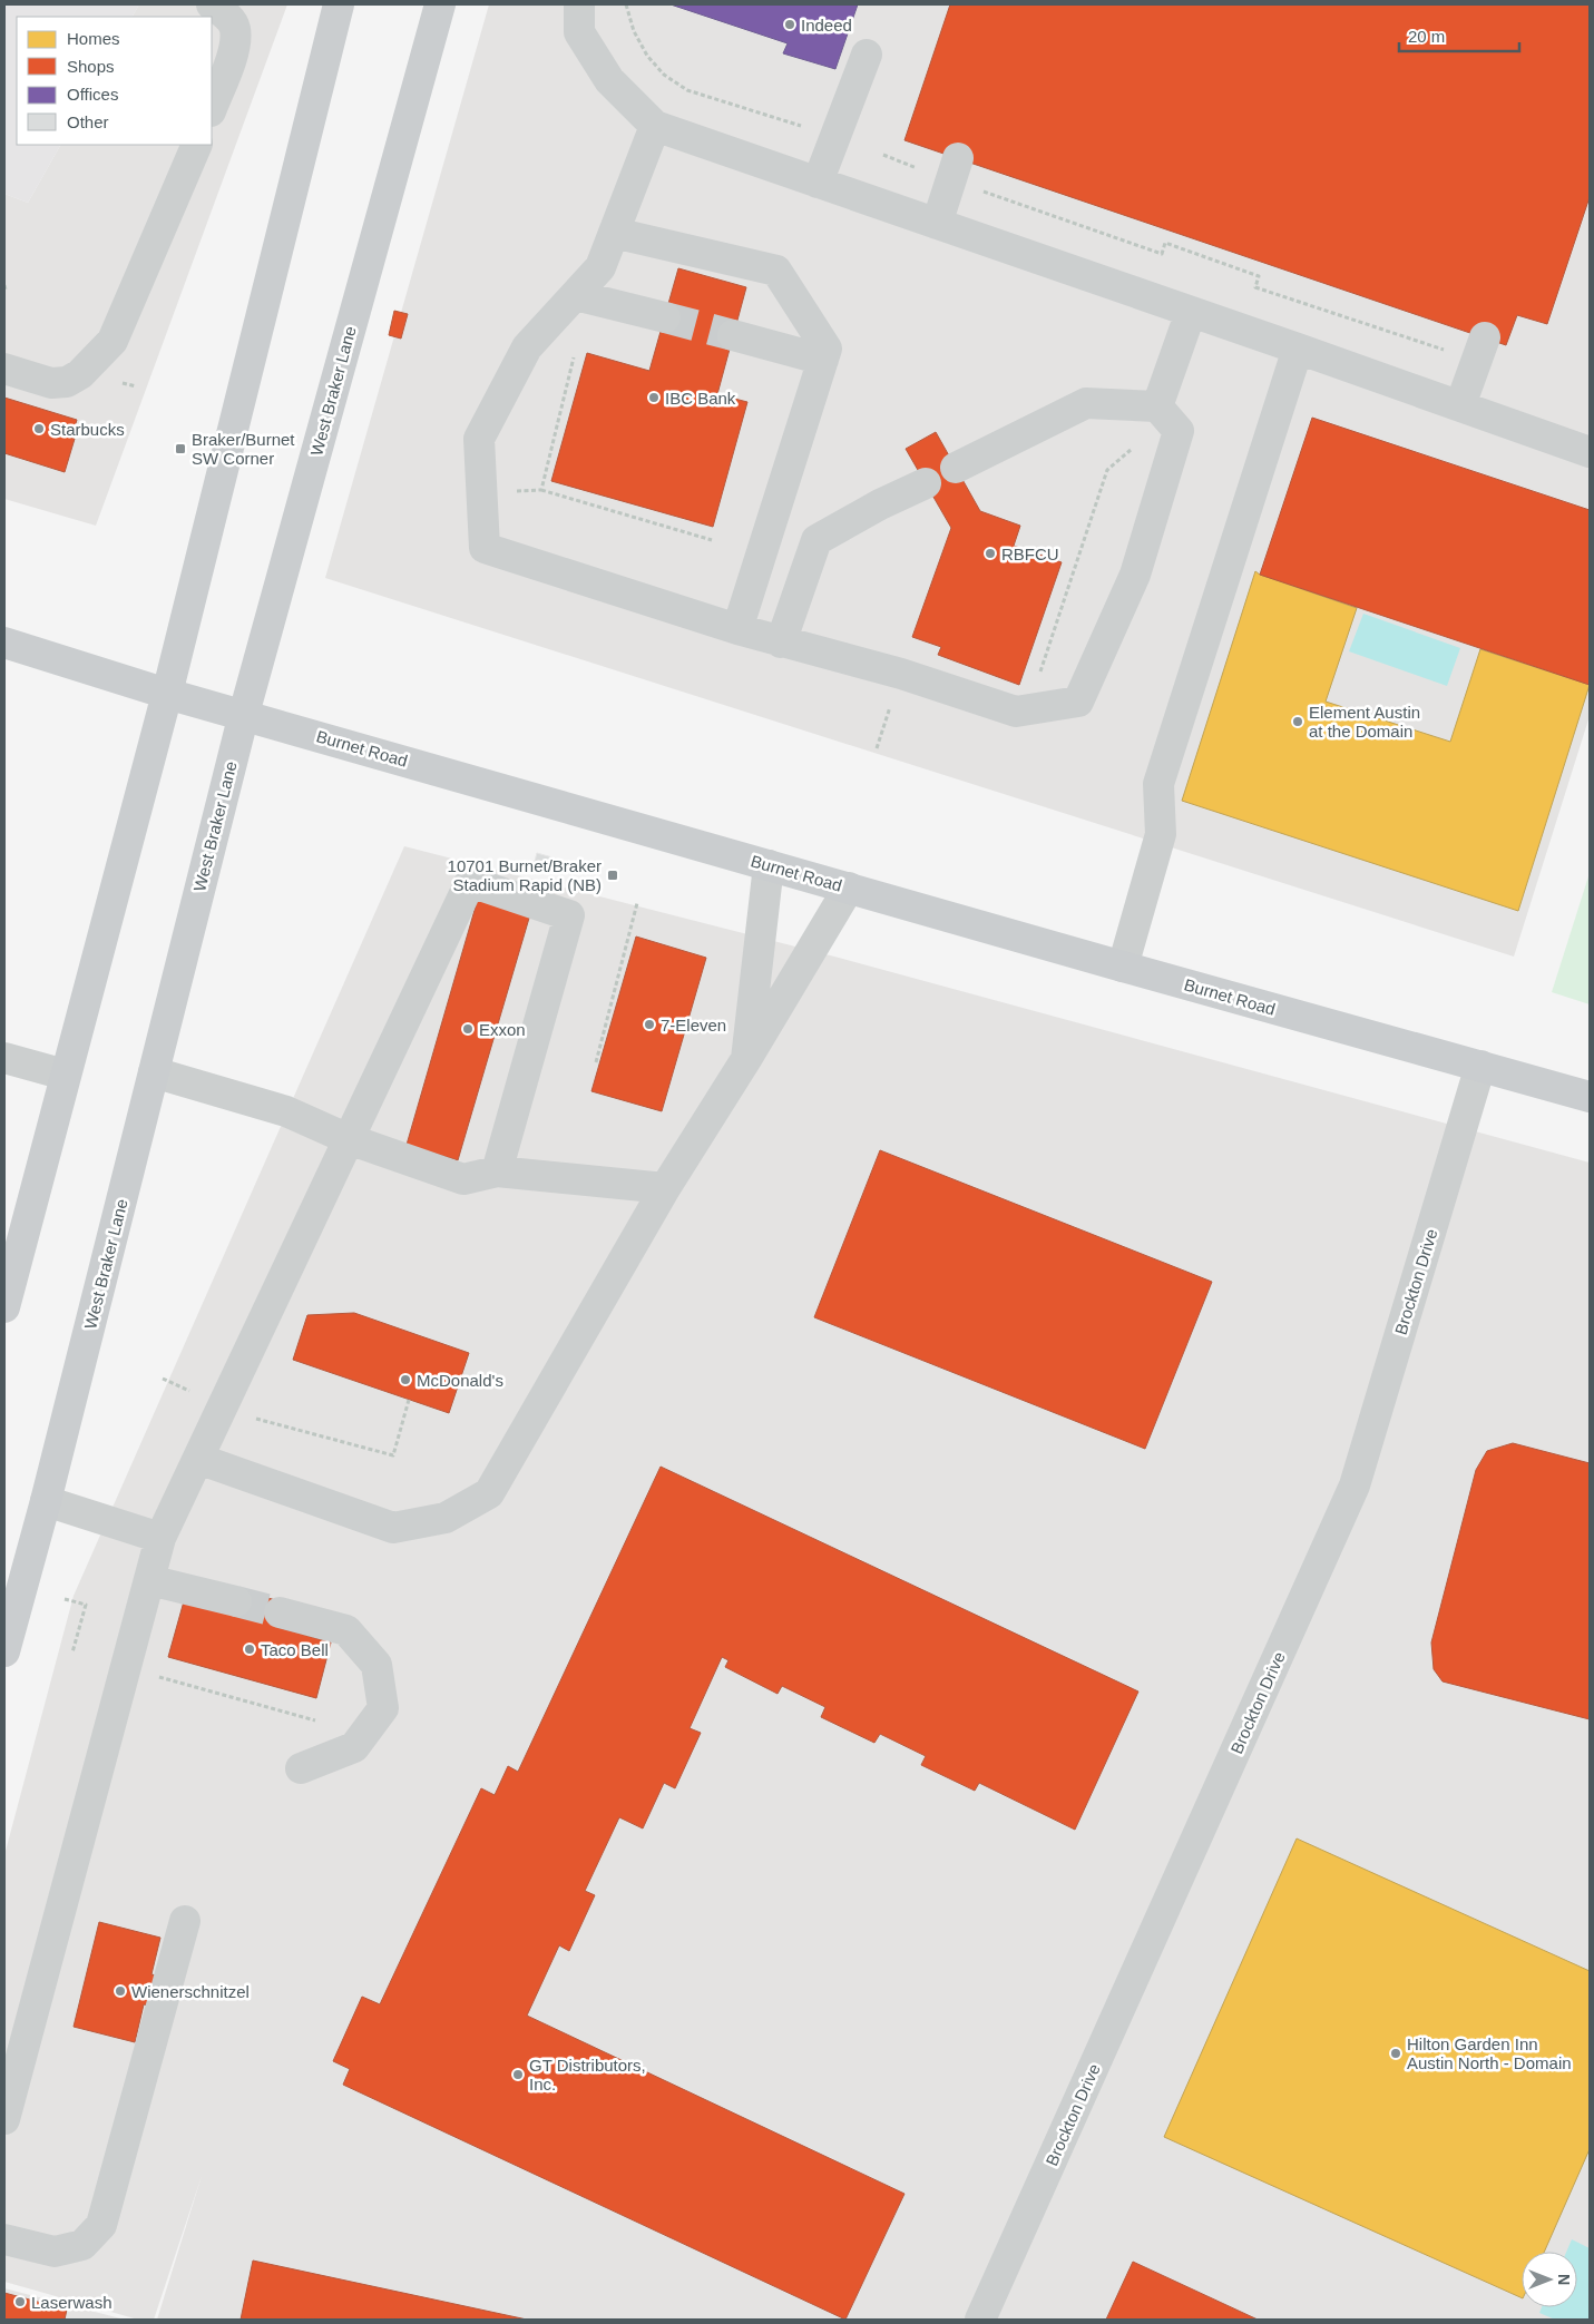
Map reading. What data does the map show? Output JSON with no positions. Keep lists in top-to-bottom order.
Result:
{
  "streets": {
    "main road": ["West Braker Lane", "Burnet Road"],
    "street": ["Brockton Drive"]
  },
  "crossings": [
    ["West Braker Lane", "Burnet Road"],
    ["Burnet Road", "Brockton Drive"]
  ],
  "places": {
    "other": [
      "Indeed",
      "IBC Bank",
      "Starbucks",
      "RBFCU",
      "Element Austin at the Domain",
      "7-Eleven",
      "Exxon",
      "McDonald's",
      "Taco Bell",
      "Wienerschnitzel",
      "Hilton Garden Inn Austin North - Domain",
      "GT Distributors, Inc.",
      "Laserwash"
    ],
    "transit": ["Braker/Burnet SW Corner", "10701 Burnet/Braker Stadium Rapid (NB)"]
  },
  "legend": [
    "Homes",
    "Shops",
    "Offices",
    "Other"
  ],
  "scale_bar": "20 m",
  "north": "right"
}
